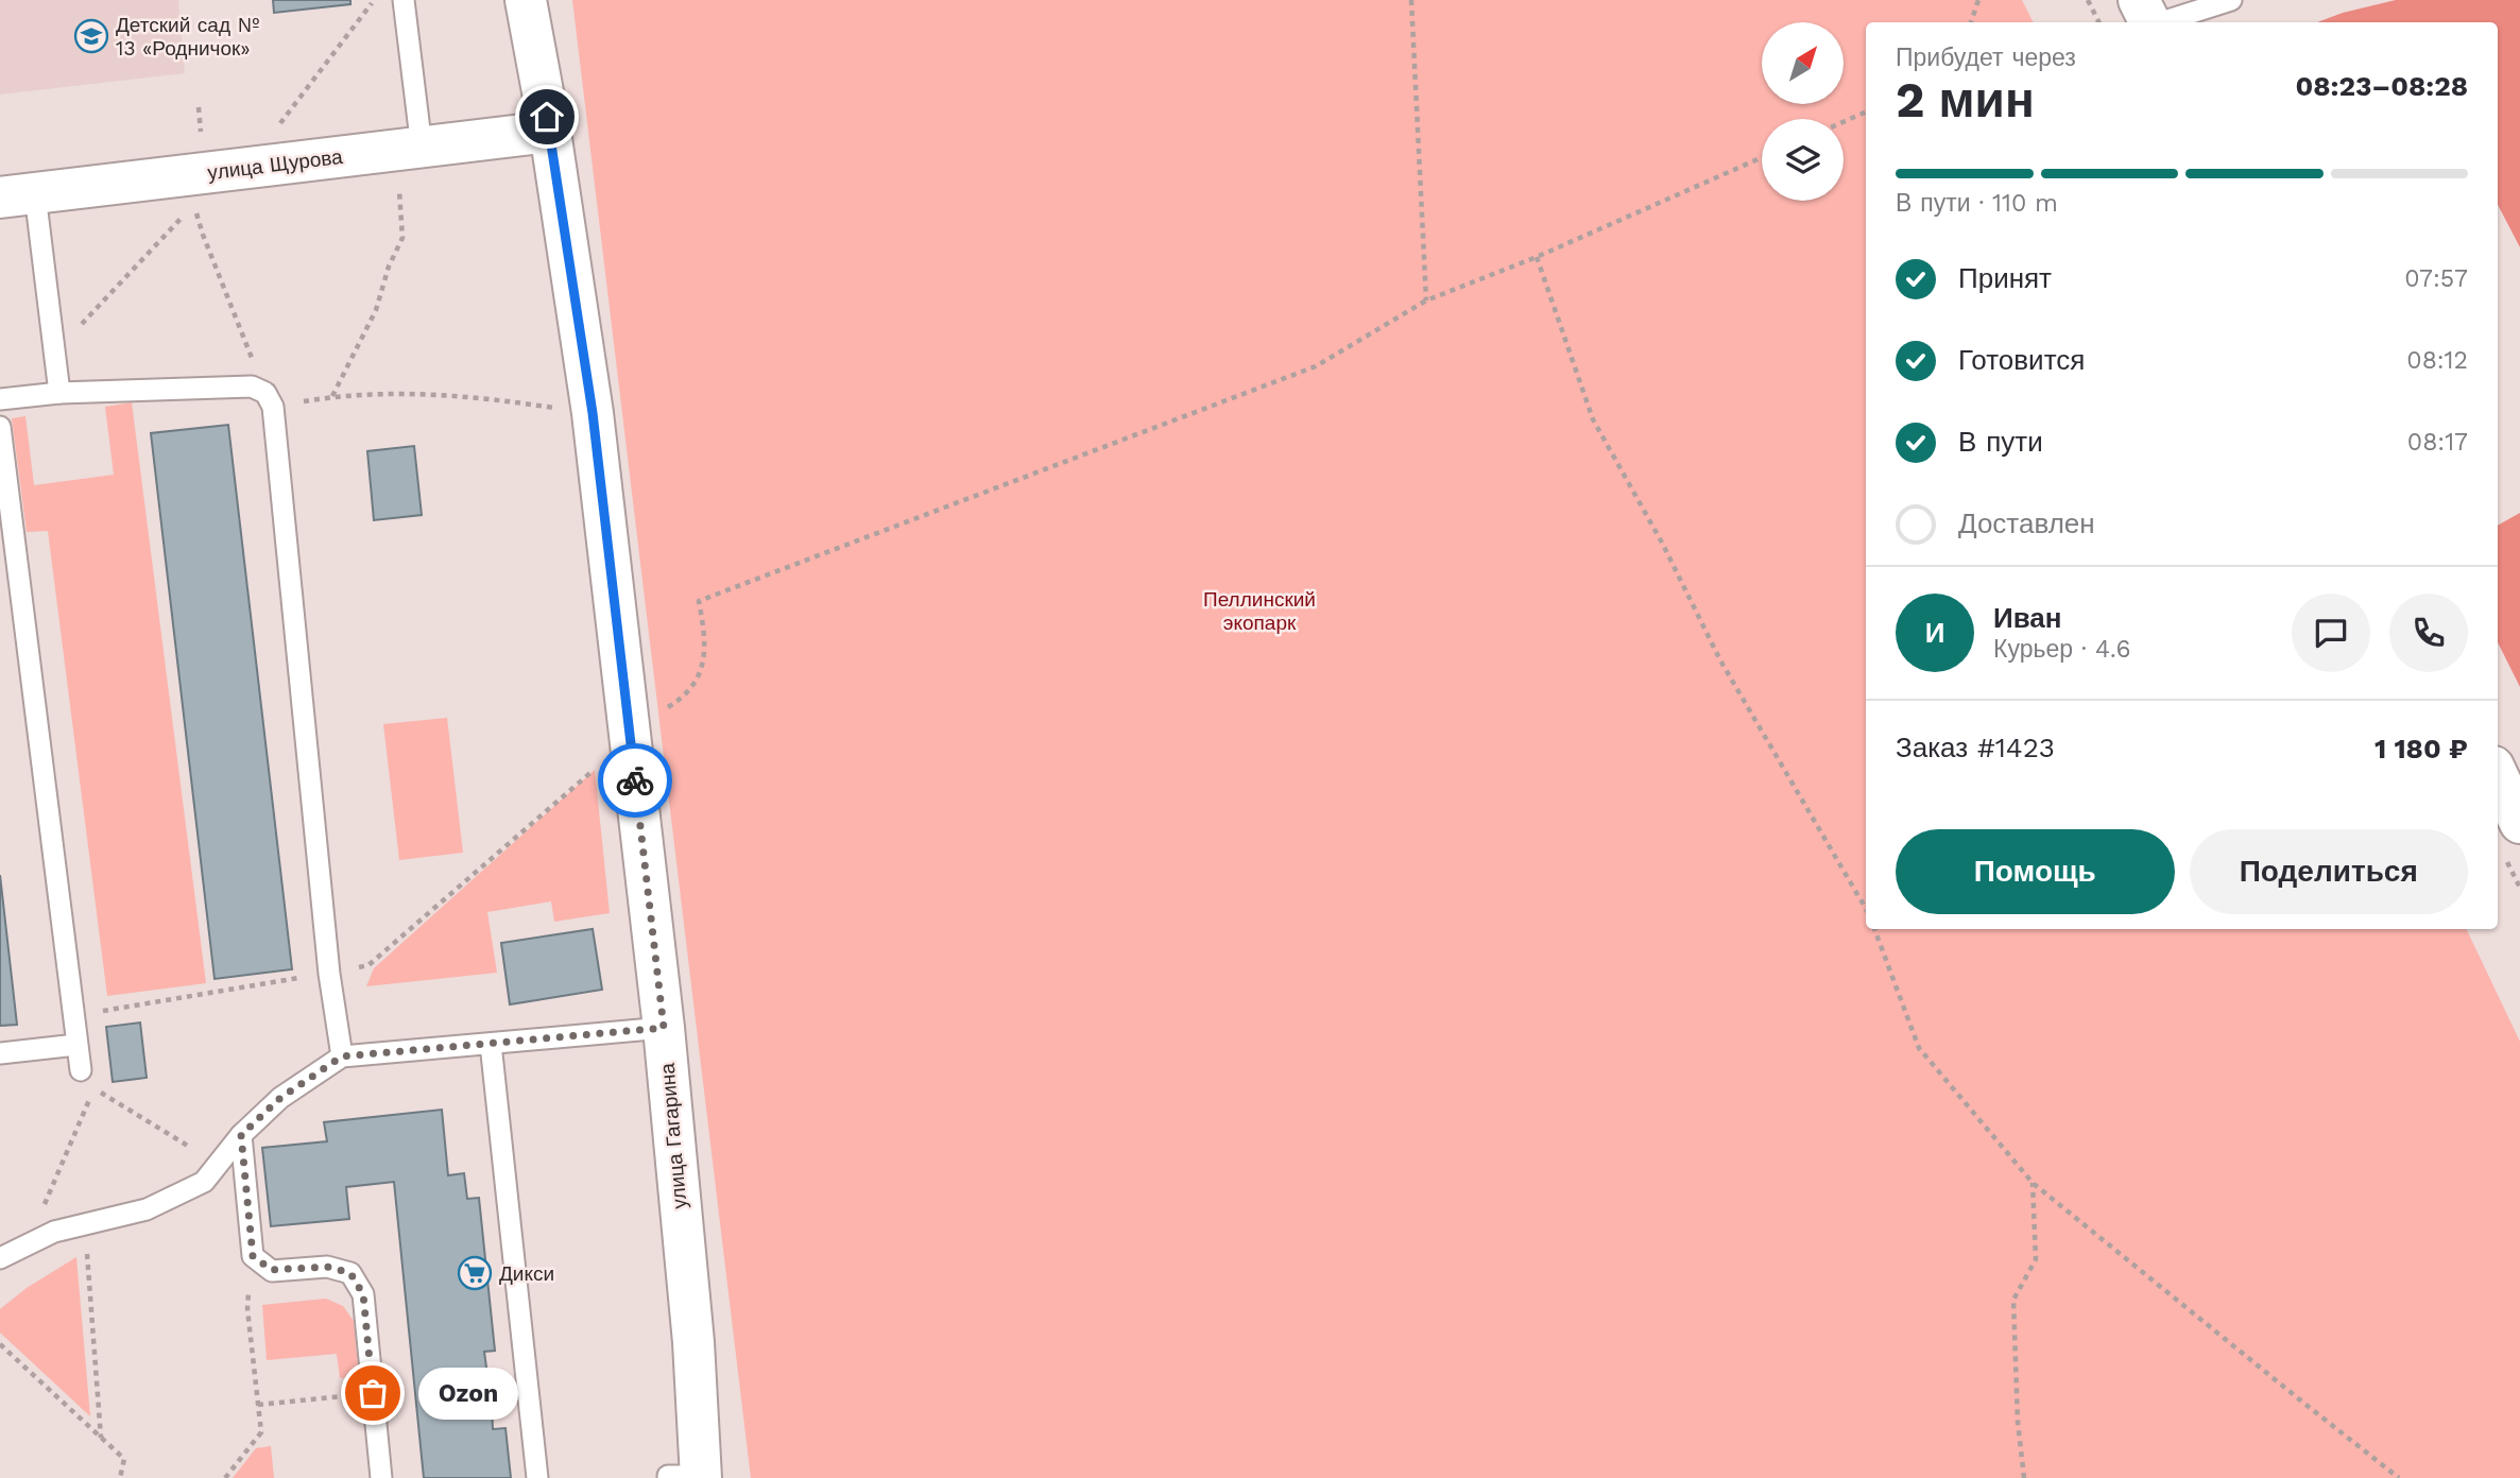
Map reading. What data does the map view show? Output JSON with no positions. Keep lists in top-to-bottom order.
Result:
{
  "streets": {
    "street": ["улица Щурова", "улица Гагарина"]
  },
  "crossings": [
    ["улица Щурова", "улица Гагарина"]
  ],
  "parks": ["Пеллинский экопарк"],
  "places": {
    "school or university": ["Детский сад № 13 «Родничок»"],
    "supermarket": ["Дикси"],
    "other": ["Ozon"]
  },
  "north": "top right",
  "page": {
    "heading": ["2 мин", "Прибудет через", "08:23–08:28"],
    "panel": [
      "Иван",
      "Курьер · 4.6",
      "Заказ #1423",
      "1 180 ₽"
    ],
    "bar": "В пути · 110 m",
    "list": [
      ["Принят", "07:57"],
      ["Готовится", "08:12"],
      ["В пути", "08:17"],
      "Доставлен"
    ],
    "round": "И",
    "buttons": ["Помощь", "Поделиться"],
    "bubble": "Ozon"
  }
}
